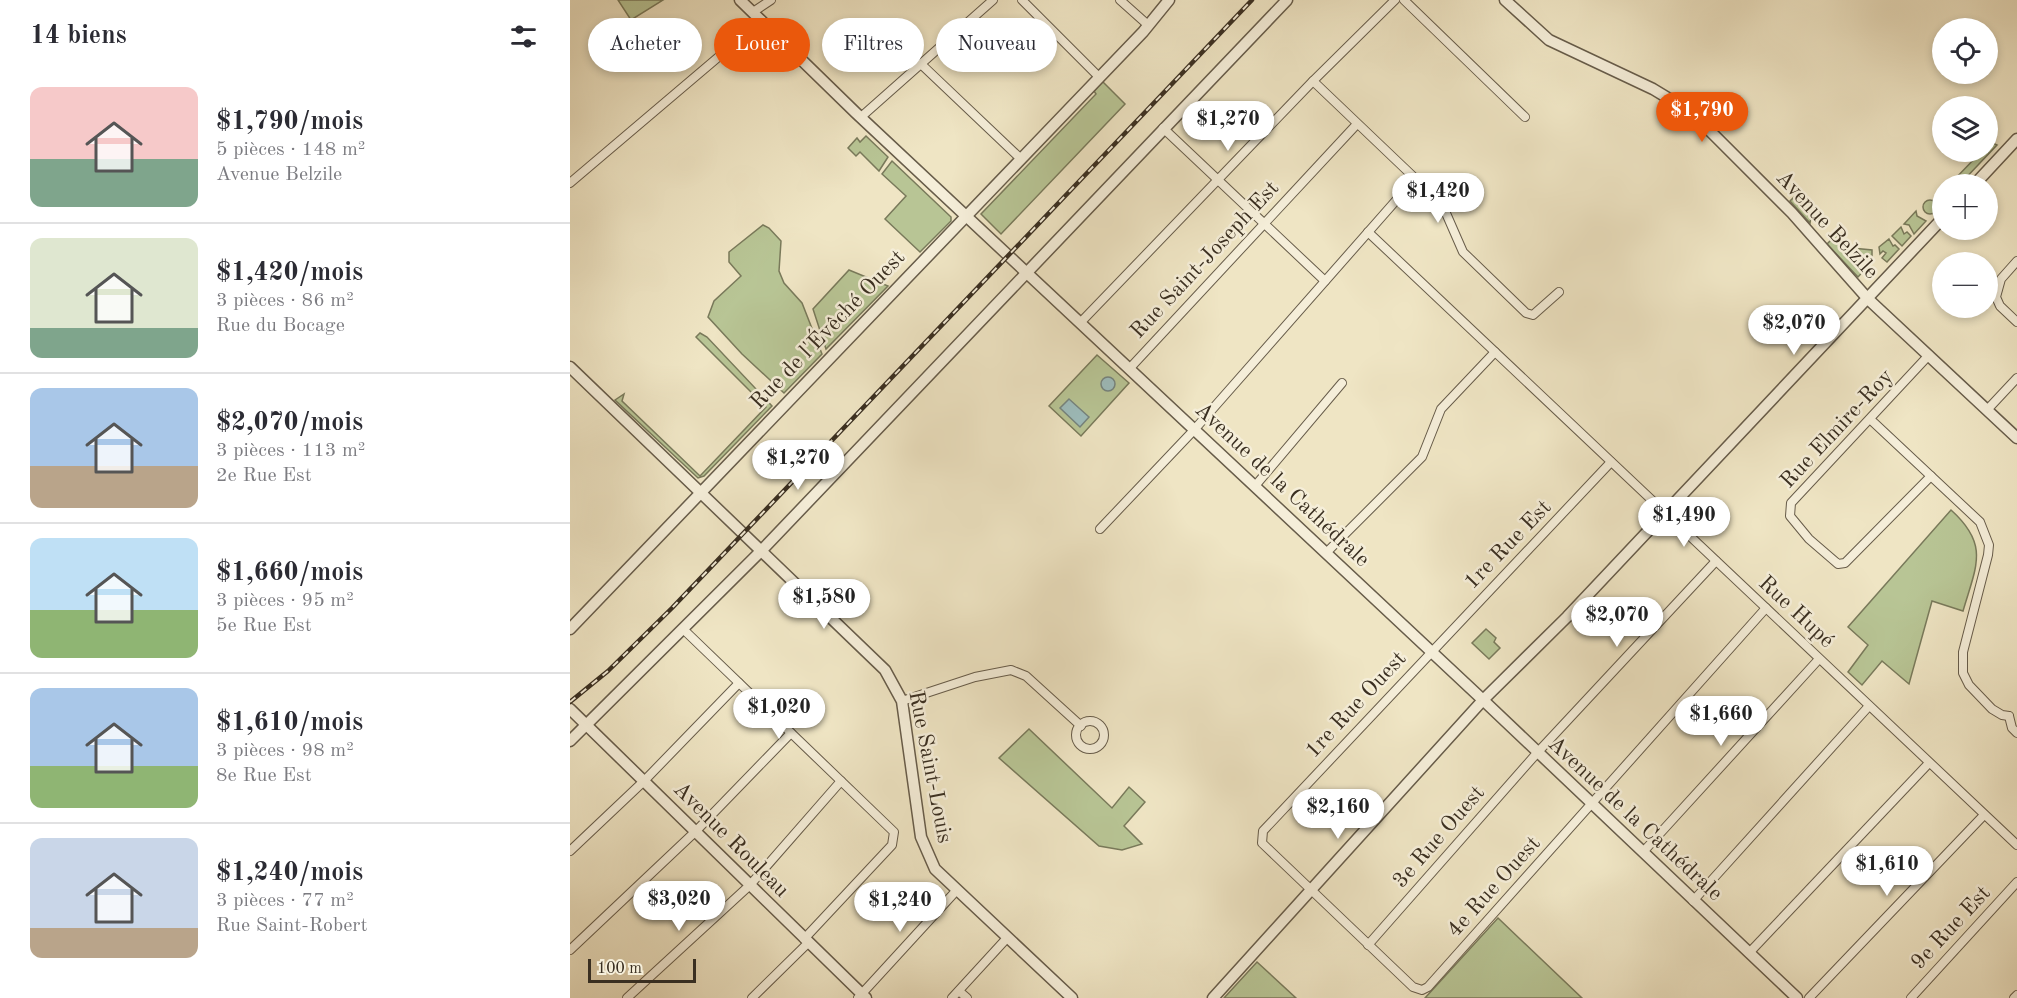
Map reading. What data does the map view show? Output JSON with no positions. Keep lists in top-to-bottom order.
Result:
{
  "streets": {
    "street": [
      "Avenue Belzile",
      "Rue Saint-Joseph Est",
      "Rue de l'Évêché Ouest",
      "Rue Elmire-Roy",
      "Avenue de la Cathédrale",
      "1re Rue Est",
      "Rue Hupé",
      "1re Rue Ouest",
      "Rue Saint-Louis",
      "3e Rue Ouest",
      "Avenue Rouleau",
      "4e Rue Ouest",
      "9e Rue Est"
    ]
  },
  "crossings": [
    ["Avenue Belzile", "Rue Elmire-Roy"],
    ["Rue Saint-Joseph Est", "Avenue de la Cathédrale"],
    ["Rue de l'Évêché Ouest", "Avenue de la Cathédrale"],
    ["Rue de l'Évêché Ouest", "Rue Saint-Louis"],
    ["Avenue de la Cathédrale", "1re Rue Est"],
    ["Avenue de la Cathédrale", "1re Rue Ouest"],
    ["Avenue de la Cathédrale", "3e Rue Ouest"],
    ["Avenue de la Cathédrale", "4e Rue Ouest"],
    ["1re Rue Est", "Rue Hupé"],
    ["1re Rue Est", "1re Rue Ouest"],
    ["Rue Hupé", "3e Rue Ouest"],
    ["Rue Hupé", "4e Rue Ouest"],
    ["3e Rue Ouest", "4e Rue Ouest"]
  ],
  "scale_bar": "100 m",
  "page": {
    "heading": "14 biens",
    "map_buttons": ["+", "−"],
    "chip": [
      "Acheter",
      "Louer",
      "Filtres",
      "Nouveau"
    ],
    "list": [
      {
        "name": "$1,790/mois",
        "note": "5 pièces · 148 m² · Avenue Belzile"
      },
      {
        "name": "$1,420/mois",
        "note": "3 pièces · 86 m² · Rue du Bocage"
      },
      {
        "name": "$2,070/mois",
        "note": "3 pièces · 113 m² · 2e Rue Est"
      },
      {
        "name": "$1,660/mois",
        "note": "3 pièces · 95 m² · 5e Rue Est"
      },
      {
        "name": "$1,610/mois",
        "note": "3 pièces · 98 m² · 8e Rue Est"
      },
      {
        "name": "$1,240/mois",
        "note": "3 pièces · 77 m² · Rue Saint-Robert"
      }
    ],
    "price": [
      "$1,790",
      "$1,270",
      "$1,420",
      "$2,070",
      "$1,270",
      "$1,490",
      "$1,580",
      "$2,070",
      "$1,020",
      "$1,660",
      "$2,160",
      "$1,610",
      "$3,020",
      "$1,240"
    ],
    "scale": "100 m"
  }
}
